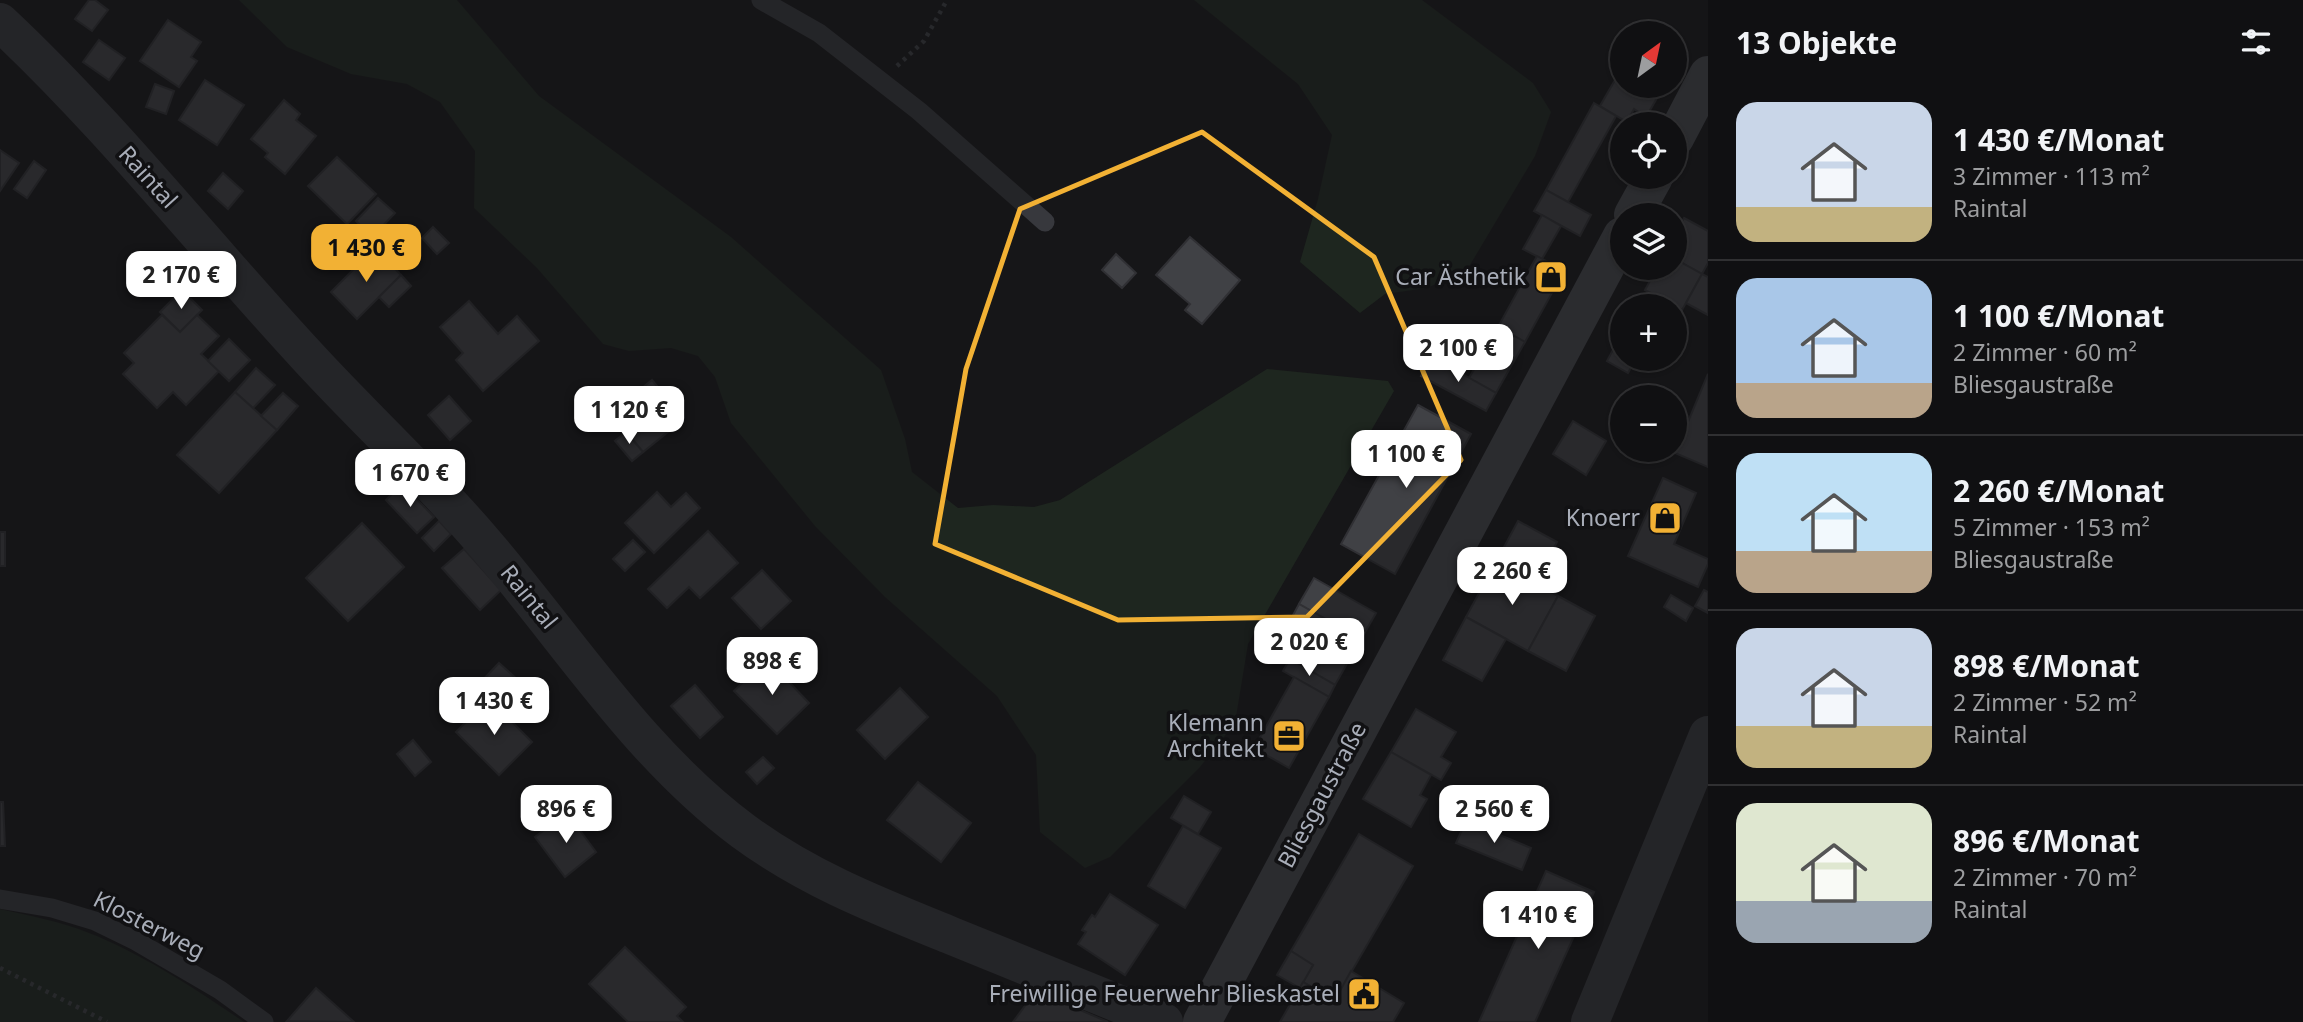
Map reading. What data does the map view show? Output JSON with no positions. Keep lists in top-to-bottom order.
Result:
{
  "streets": {
    "main road": ["Bliesgaustraße"],
    "street": ["Raintal"],
    "lane": ["Klosterweg"]
  },
  "places": {
    "shop": ["Car Ästhetik", "Knoerr"],
    "office": ["Klemann Architekt"],
    "public building": ["Freiwillige Feuerwehr Blieskastel"]
  },
  "north": "top right",
  "page": {
    "heading": "13 Objekte",
    "map_buttons": ["+", "−"],
    "list": [
      {
        "name": "1 430 €/Monat",
        "note": "3 Zimmer · 113 m² · Raintal"
      },
      {
        "name": "1 100 €/Monat",
        "note": "2 Zimmer · 60 m² · Bliesgaustraße"
      },
      {
        "name": "2 260 €/Monat",
        "note": "5 Zimmer · 153 m² · Bliesgaustraße"
      },
      {
        "name": "898 €/Monat",
        "note": "2 Zimmer · 52 m² · Raintal"
      },
      {
        "name": "896 €/Monat",
        "note": "2 Zimmer · 70 m² · Raintal"
      }
    ],
    "price": [
      "1 430 €",
      "2 170 €",
      "2 100 €",
      "1 120 €",
      "1 100 €",
      "1 670 €",
      "2 260 €",
      "2 020 €",
      "898 €",
      "1 430 €",
      "896 €",
      "2 560 €",
      "1 410 €"
    ]
  }
}
